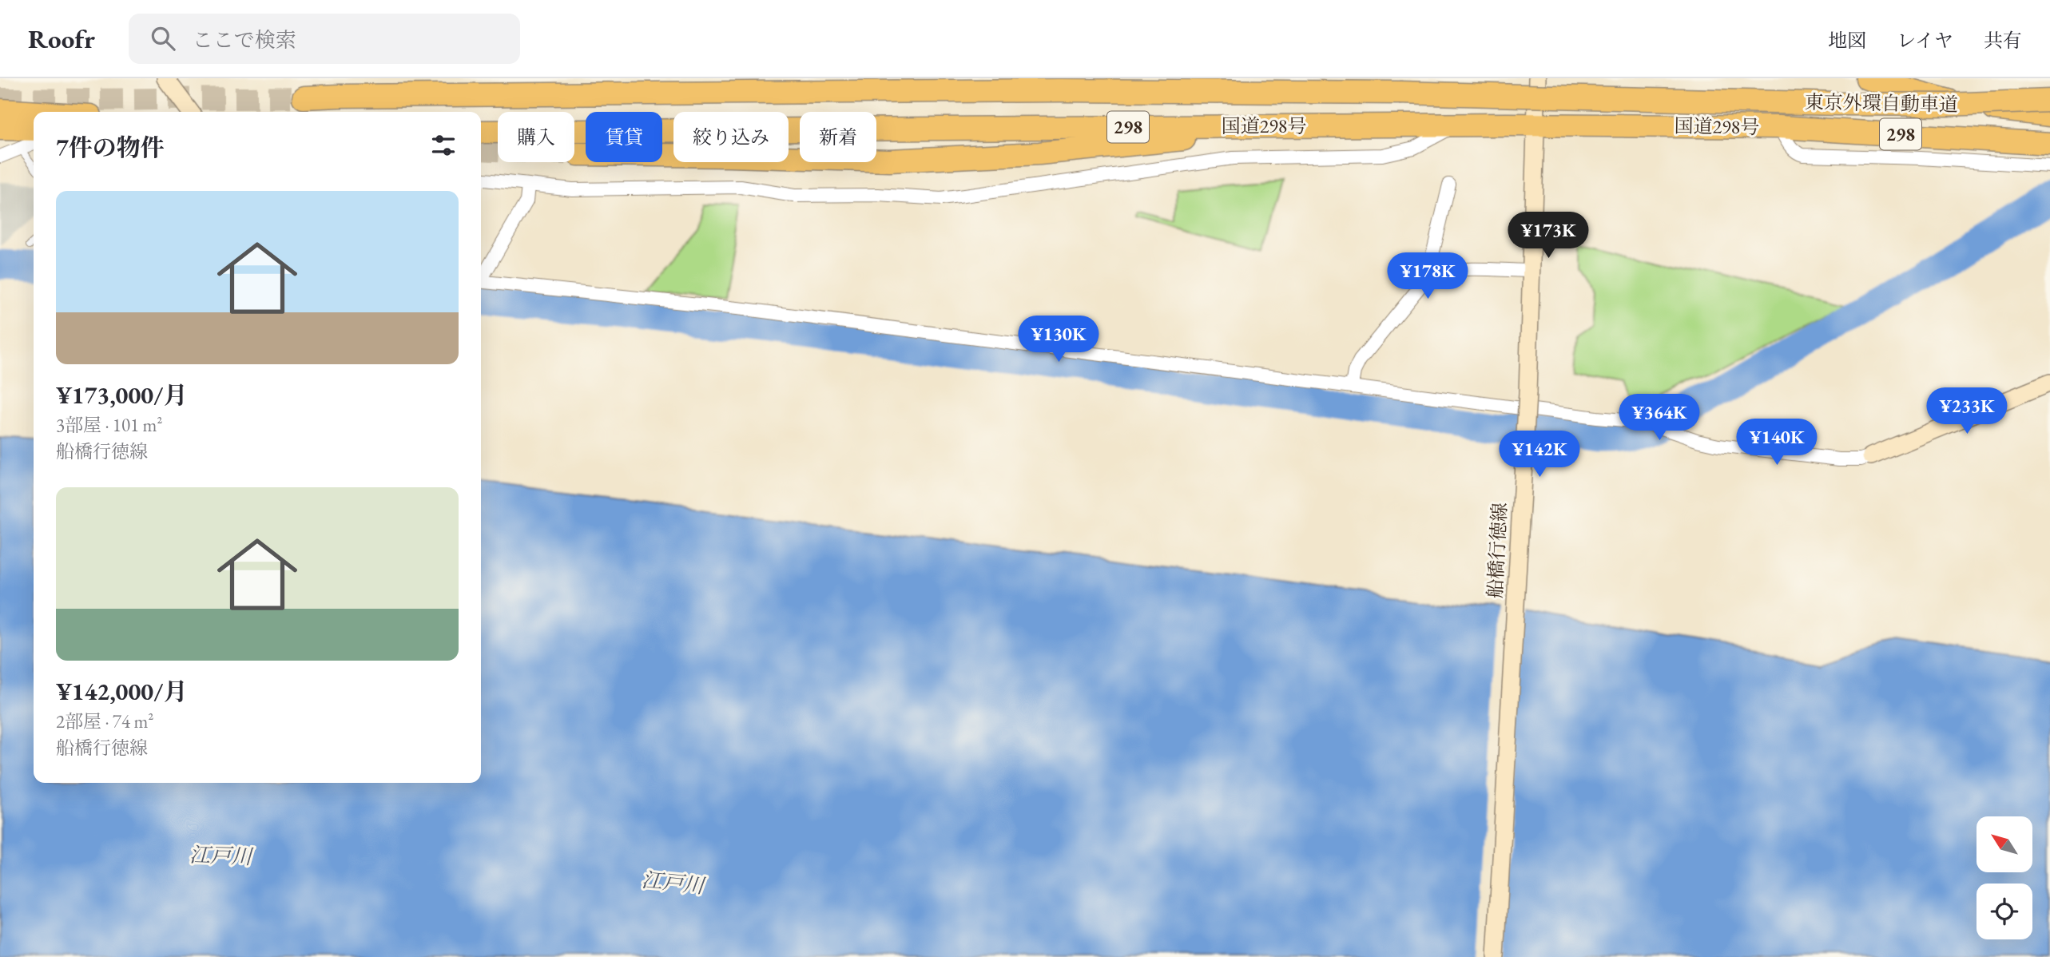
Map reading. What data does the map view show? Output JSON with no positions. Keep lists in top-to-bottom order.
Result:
{
  "streets": {
    "highway": ["東京外環自動車道", "国道298号", "298"],
    "main road": ["船橋行徳線"]
  },
  "crossings": [
    ["国道298号", "船橋行徳線"]
  ],
  "water": ["江戸川"],
  "north": "top left",
  "page": {
    "header": "Roofr",
    "search": "ここで検索",
    "nav": ["地図", "レイヤ", "共有"],
    "chip": [
      "購入",
      "賃貸",
      "絞り込み",
      "新着"
    ],
    "heading": "7件の物件",
    "list": [
      {
        "name": "¥173,000/月",
        "note": "3部屋 · 101 m² · 船橋行徳線"
      },
      {
        "name": "¥142,000/月",
        "note": "2部屋 · 74 m² · 船橋行徳線"
      }
    ],
    "price": [
      "¥173K",
      "¥178K",
      "¥130K",
      "¥233K",
      "¥364K",
      "¥140K",
      "¥142K"
    ]
  }
}
